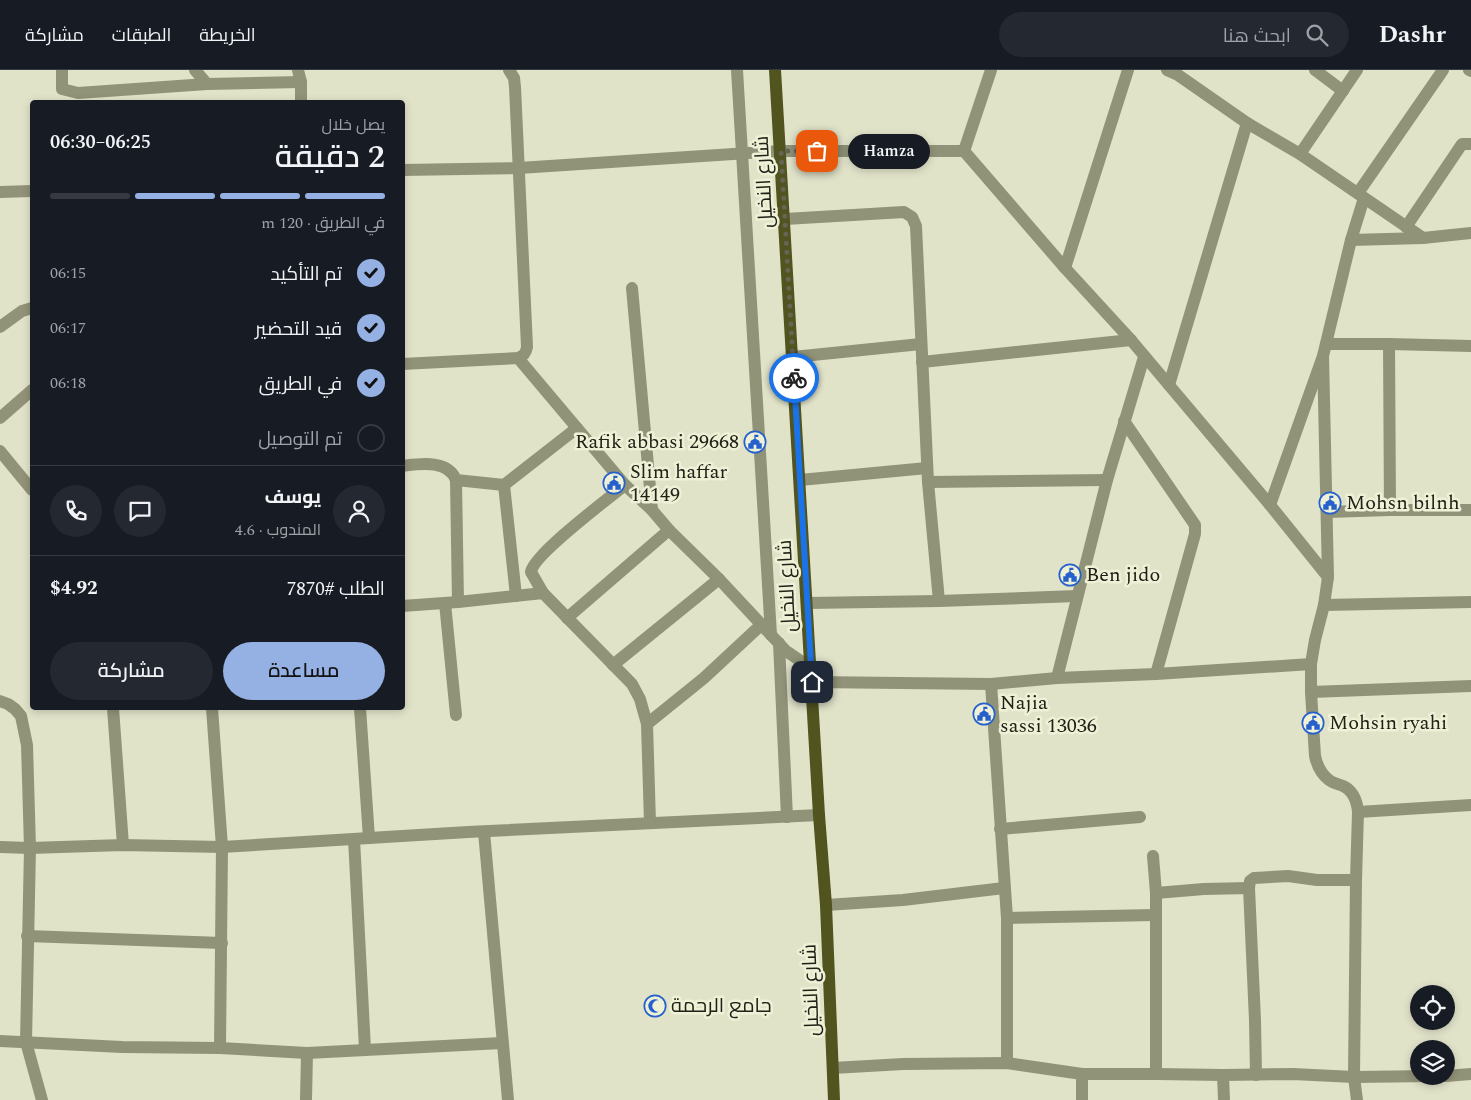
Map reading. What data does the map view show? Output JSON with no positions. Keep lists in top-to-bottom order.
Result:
{
  "streets": {
    "main road": ["شارع النخيل"]
  },
  "places": {
    "other": ["Hamza"],
    "public building": [
      "Rafik abbasi 29668",
      "Slim haffar 14149",
      "Mohsn bilnh",
      "Ben jido",
      "Najia sassi 13036",
      "Mohsin ryahi"
    ],
    "mosque": ["جامع الرحمة"]
  },
  "page": {
    "header": "Dashr",
    "search": "ابحث هنا",
    "nav": ["الخريطة", "الطبقات", "مشاركة"],
    "heading": ["2 دقيقة", "يصل خلال", "06:25–06:30"],
    "panel": [
      "يوسف",
      "المندوب · 4.6",
      "الطلب #7870",
      "$4.92"
    ],
    "bubble": "Hamza",
    "bar": "في الطريق · 120 m",
    "list": [
      ["تم التأكيد", "06:15"],
      ["قيد التحضير", "06:17"],
      ["في الطريق", "06:18"],
      "تم التوصيل"
    ],
    "buttons": ["مساعدة", "مشاركة"]
  }
}
